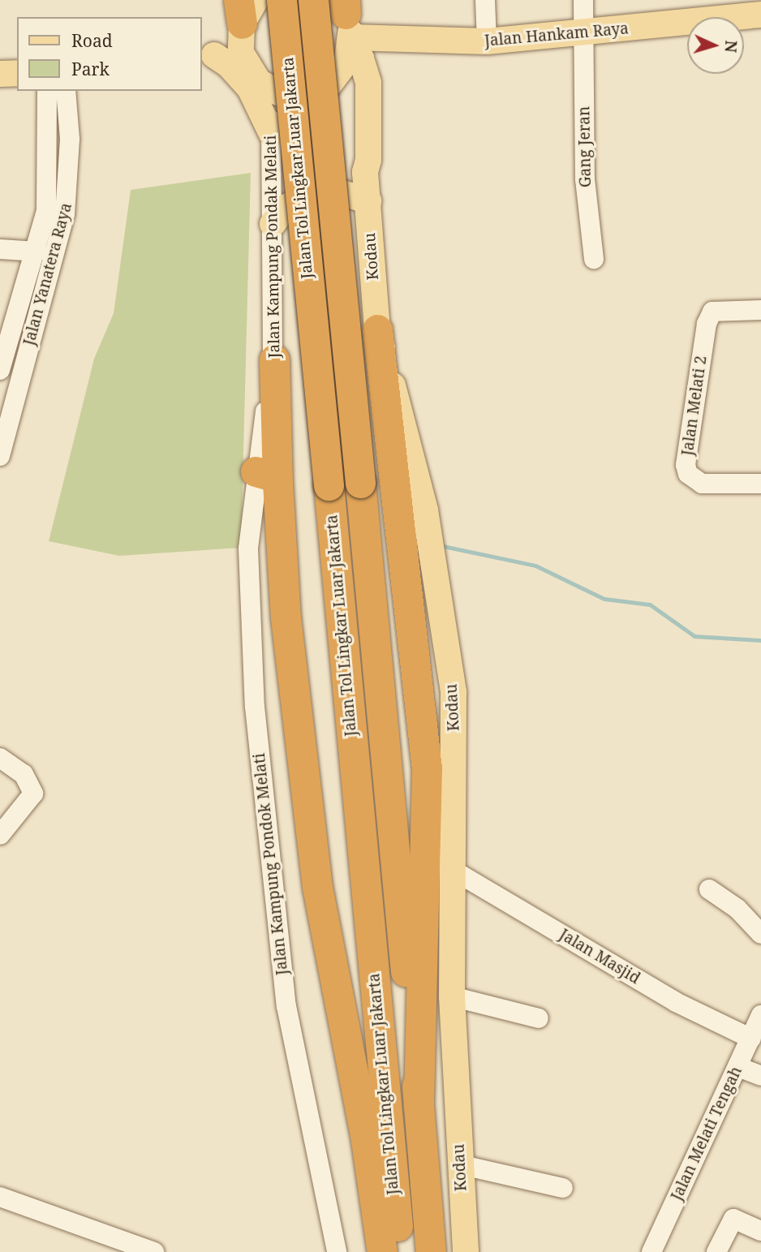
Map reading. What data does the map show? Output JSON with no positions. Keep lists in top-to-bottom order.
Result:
{
  "streets": {
    "highway": ["Jalan Tol Lingkar Luar Jakarta"],
    "main road": ["Jalan Hankam Raya", "Kodau"],
    "street": [
      "Gang Jeran",
      "Jalan Kampung Pondak Melati",
      "Jalan Yanatera Raya",
      "Jalan Melati 2",
      "Jalan Kampung Pondok Melati",
      "Jalan Masjid",
      "Jalan Melati Tengah"
    ]
  },
  "crossings": [
    ["Jalan Hankam Raya", "Gang Jeran"],
    ["Jalan Hankam Raya", "Kodau"],
    ["Kodau", "Jalan Masjid"],
    ["Jalan Masjid", "Jalan Melati Tengah"]
  ],
  "legend": ["Road", "Park"],
  "north": "right"
}
